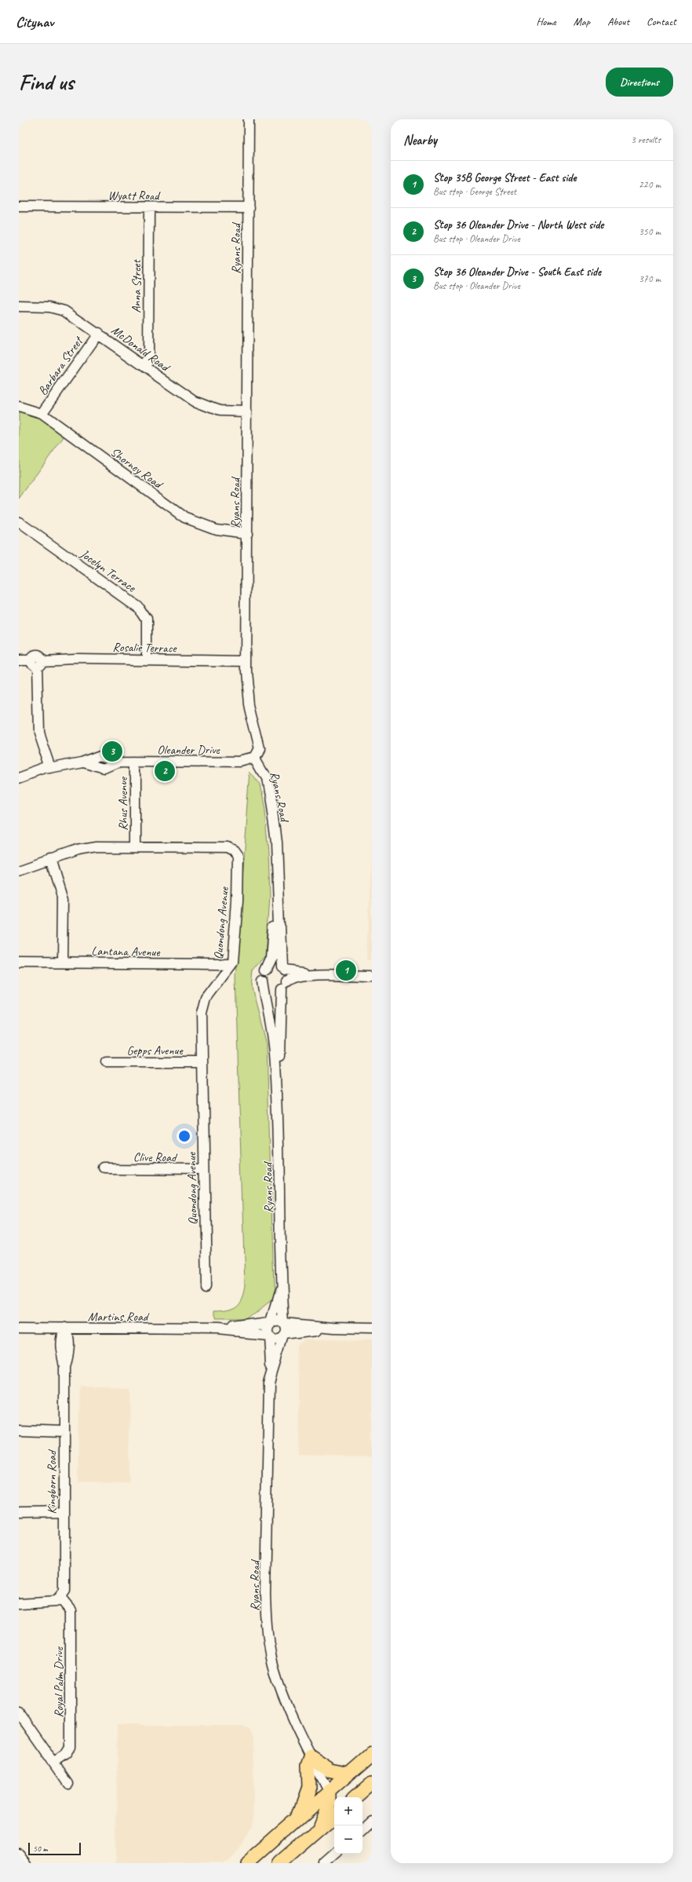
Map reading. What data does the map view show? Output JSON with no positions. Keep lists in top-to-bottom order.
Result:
{
  "streets": {
    "street": [
      "Wyatt Road",
      "Ryans Road",
      "Anna Street",
      "McDonald Road",
      "Barbara Street",
      "Shorney Road",
      "Jocelyn Terrace",
      "Rosalie Terrace",
      "Oleander Drive",
      "Rhus Avenue",
      "Quondong Avenue",
      "Lantana Avenue",
      "Gepps Avenue",
      "Clive Road",
      "Martins Road",
      "Kingborn Road",
      "Royal Palm Drive"
    ]
  },
  "crossings": [
    ["Wyatt Road", "Ryans Road"],
    ["Wyatt Road", "Anna Street"],
    ["Ryans Road", "McDonald Road"],
    ["Ryans Road", "Shorney Road"],
    ["Ryans Road", "Rosalie Terrace"],
    ["Ryans Road", "Oleander Drive"],
    ["Ryans Road", "Martins Road"],
    ["Anna Street", "McDonald Road"],
    ["McDonald Road", "Barbara Street"],
    ["Barbara Street", "Shorney Road"],
    ["Jocelyn Terrace", "Rosalie Terrace"],
    ["Oleander Drive", "Rhus Avenue"],
    ["Rhus Avenue", "Quondong Avenue"],
    ["Quondong Avenue", "Lantana Avenue"],
    ["Quondong Avenue", "Gepps Avenue"],
    ["Quondong Avenue", "Clive Road"],
    ["Martins Road", "Kingborn Road"],
    ["Kingborn Road", "Royal Palm Drive"]
  ],
  "scale_bar": "50 m",
  "page": {
    "header": "Citynav",
    "nav": [
      "Home",
      "Map",
      "About",
      "Contact"
    ],
    "buttons": "Directions",
    "title": "Find us",
    "heading": ["Nearby", "3 results"],
    "list": [
      {
        "mark": "1",
        "name": "Stop 35B George Street - East side",
        "note": "Bus stop · George Street",
        "value": "220 m"
      },
      {
        "mark": "2",
        "name": "Stop 36 Oleander Drive - North West side",
        "note": "Bus stop · Oleander Drive",
        "value": "350 m"
      },
      {
        "mark": "3",
        "name": "Stop 36 Oleander Drive - South East side",
        "note": "Bus stop · Oleander Drive",
        "value": "370 m"
      }
    ],
    "pins": ["3", "2", "1"],
    "map_buttons": ["+", "−"],
    "scale": "50 m"
  }
}
